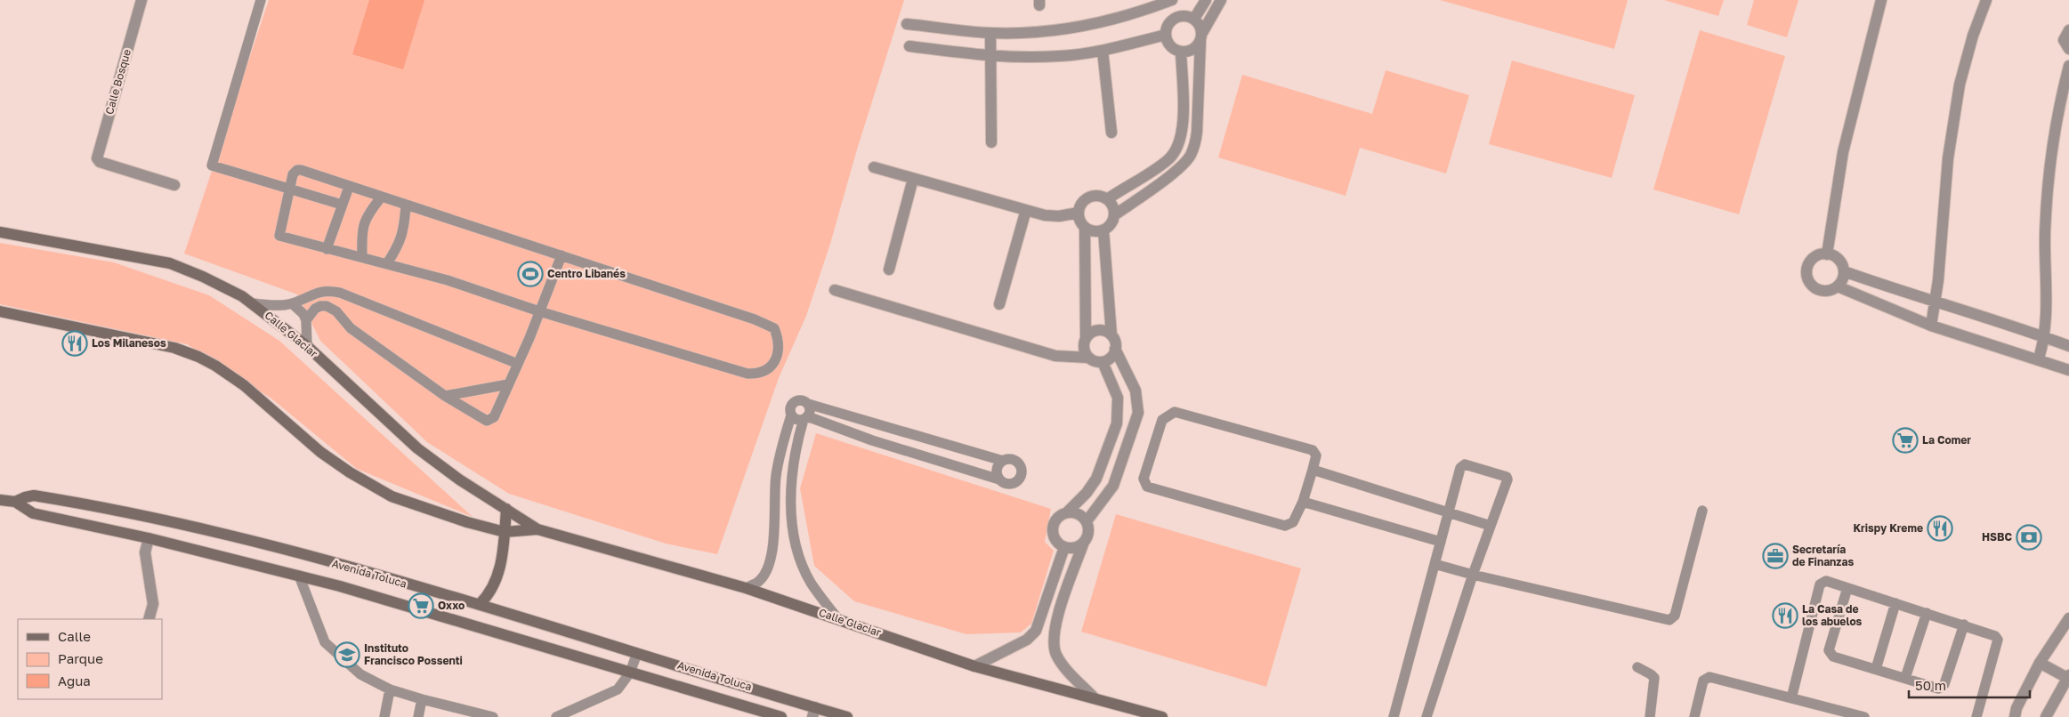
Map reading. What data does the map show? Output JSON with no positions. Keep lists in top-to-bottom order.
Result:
{
  "streets": {
    "street": ["Calle Bosque", "Calle Glaciar", "Avenida Toluca"]
  },
  "places": {
    "sports": ["Centro Libanés"],
    "restaurant": ["Los Milanesos", "Krispy Kreme", "La Casa de los abuelos"],
    "supermarket": ["La Comer", "Oxxo"],
    "bank": ["HSBC"],
    "office": ["Secretaría de Finanzas"],
    "school or university": ["Instituto Francisco Possenti"]
  },
  "legend": ["Calle", "Parque", "Agua"],
  "scale_bar": "50 m"
}
